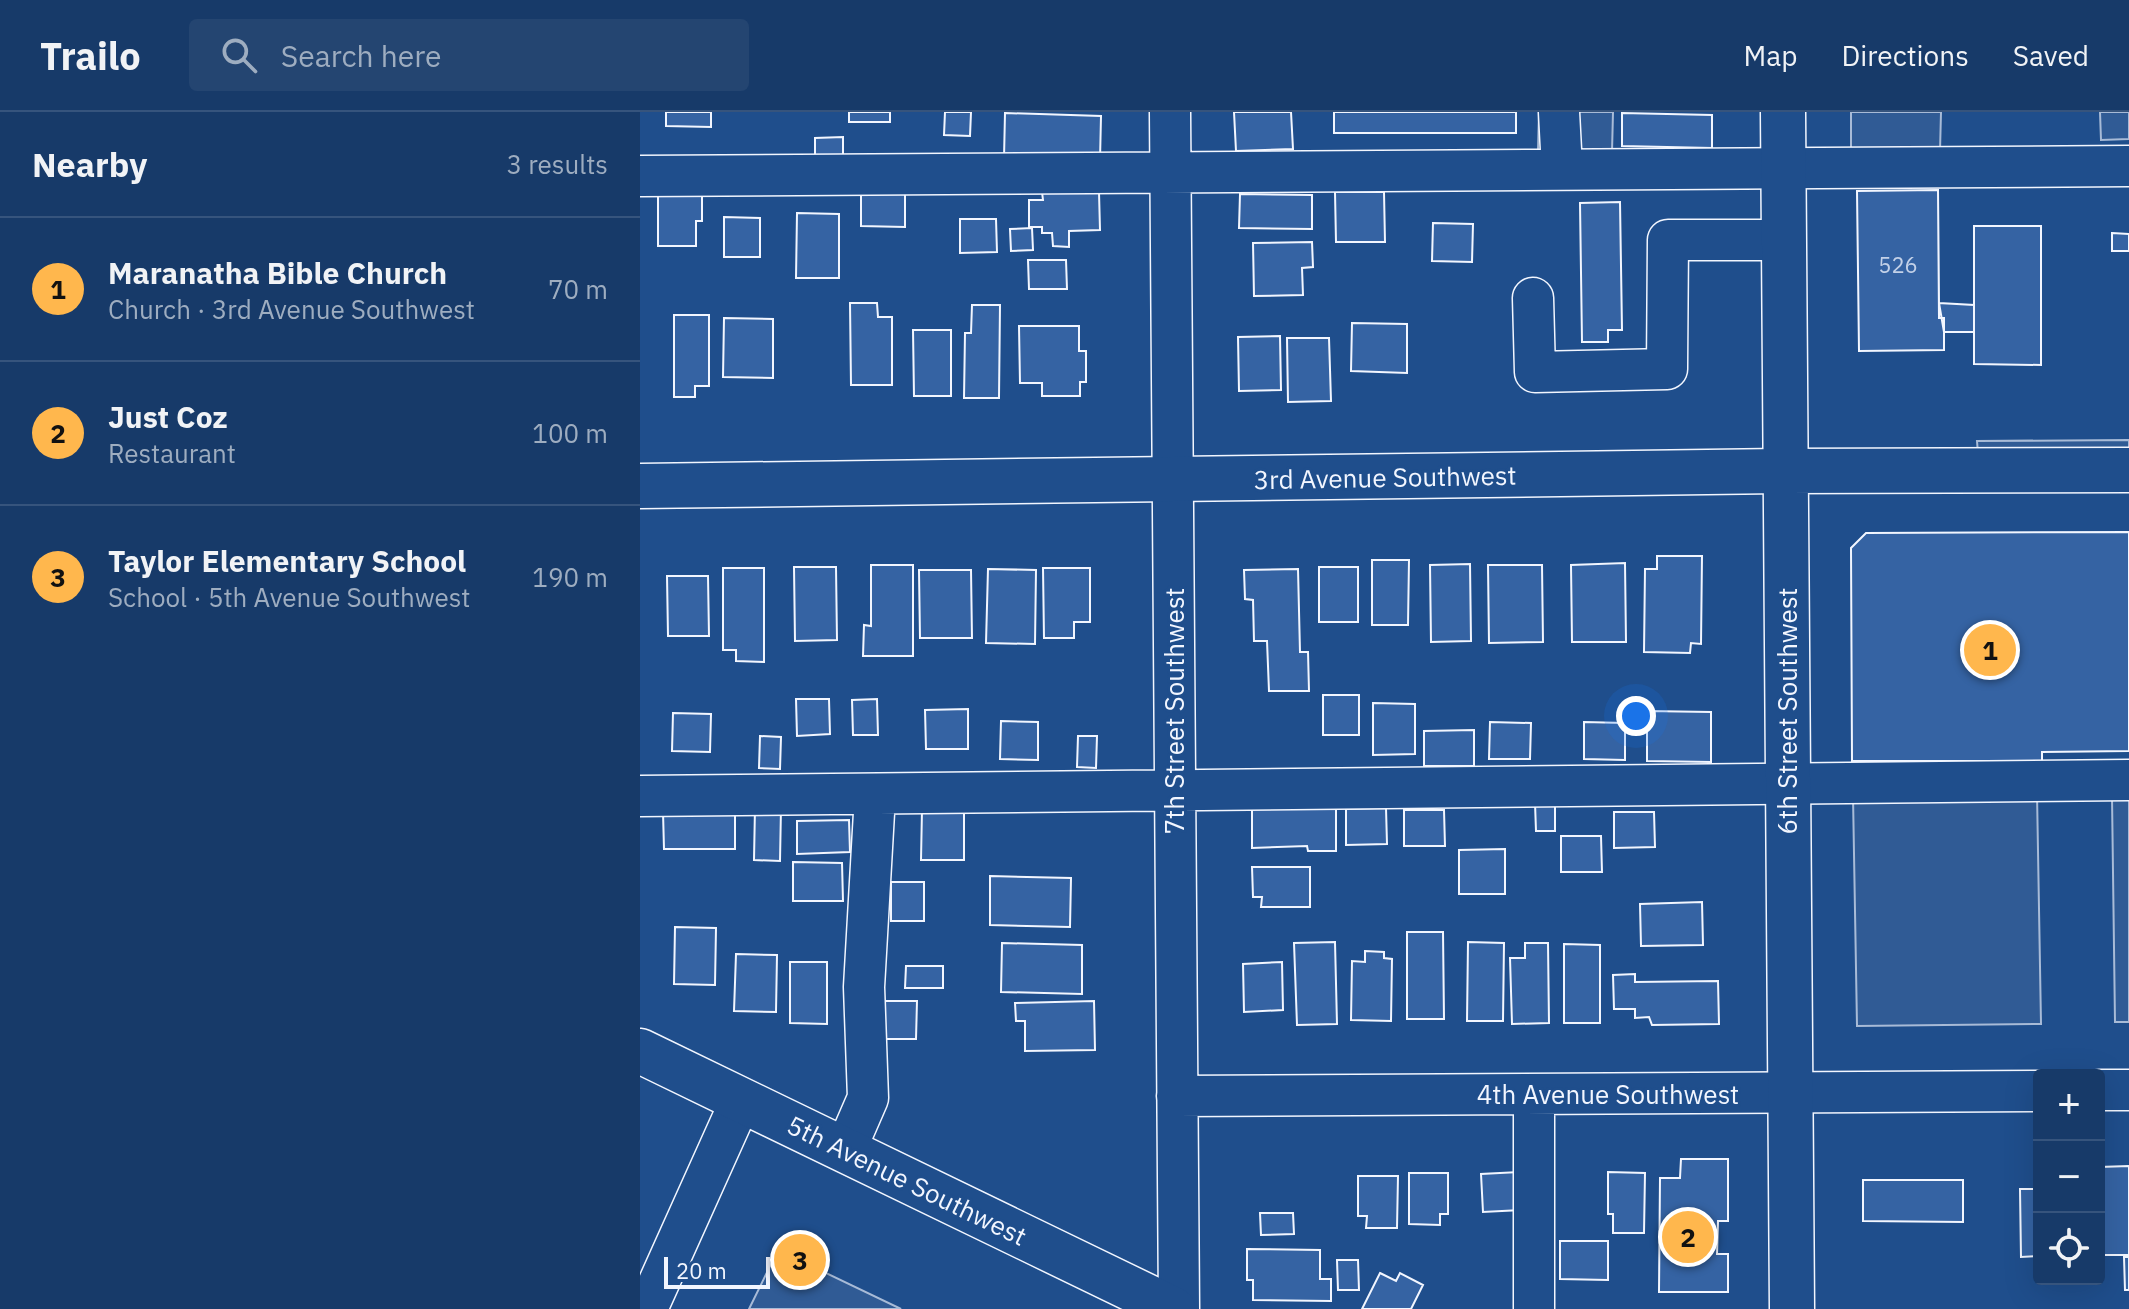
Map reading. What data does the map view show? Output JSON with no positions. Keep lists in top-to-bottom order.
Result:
{
  "streets": {
    "main road": ["3rd Avenue Southwest", "6th Street Southwest", "5th Avenue Southwest"],
    "street": ["7th Street Southwest", "4th Avenue Southwest"]
  },
  "crossings": [
    ["3rd Avenue Southwest", "7th Street Southwest"],
    ["3rd Avenue Southwest", "6th Street Southwest"],
    ["7th Street Southwest", "4th Avenue Southwest"],
    ["7th Street Southwest", "5th Avenue Southwest"],
    ["6th Street Southwest", "4th Avenue Southwest"]
  ],
  "house_numbers": ["526"],
  "scale_bar": "20 m",
  "page": {
    "header": "Trailo",
    "search": "Search here",
    "nav": ["Map", "Directions", "Saved"],
    "heading": ["Nearby", "3 results"],
    "list": [
      {
        "mark": "1",
        "name": "Maranatha Bible Church",
        "note": "Church · 3rd Avenue Southwest",
        "value": "70 m"
      },
      {
        "mark": "2",
        "name": "Just Coz",
        "note": "Restaurant",
        "value": "100 m"
      },
      {
        "mark": "3",
        "name": "Taylor Elementary School",
        "note": "School · 5th Avenue Southwest",
        "value": "190 m"
      }
    ],
    "pins": ["1", "2", "3"],
    "map_buttons": ["+", "−"],
    "scale": "20 m"
  }
}
